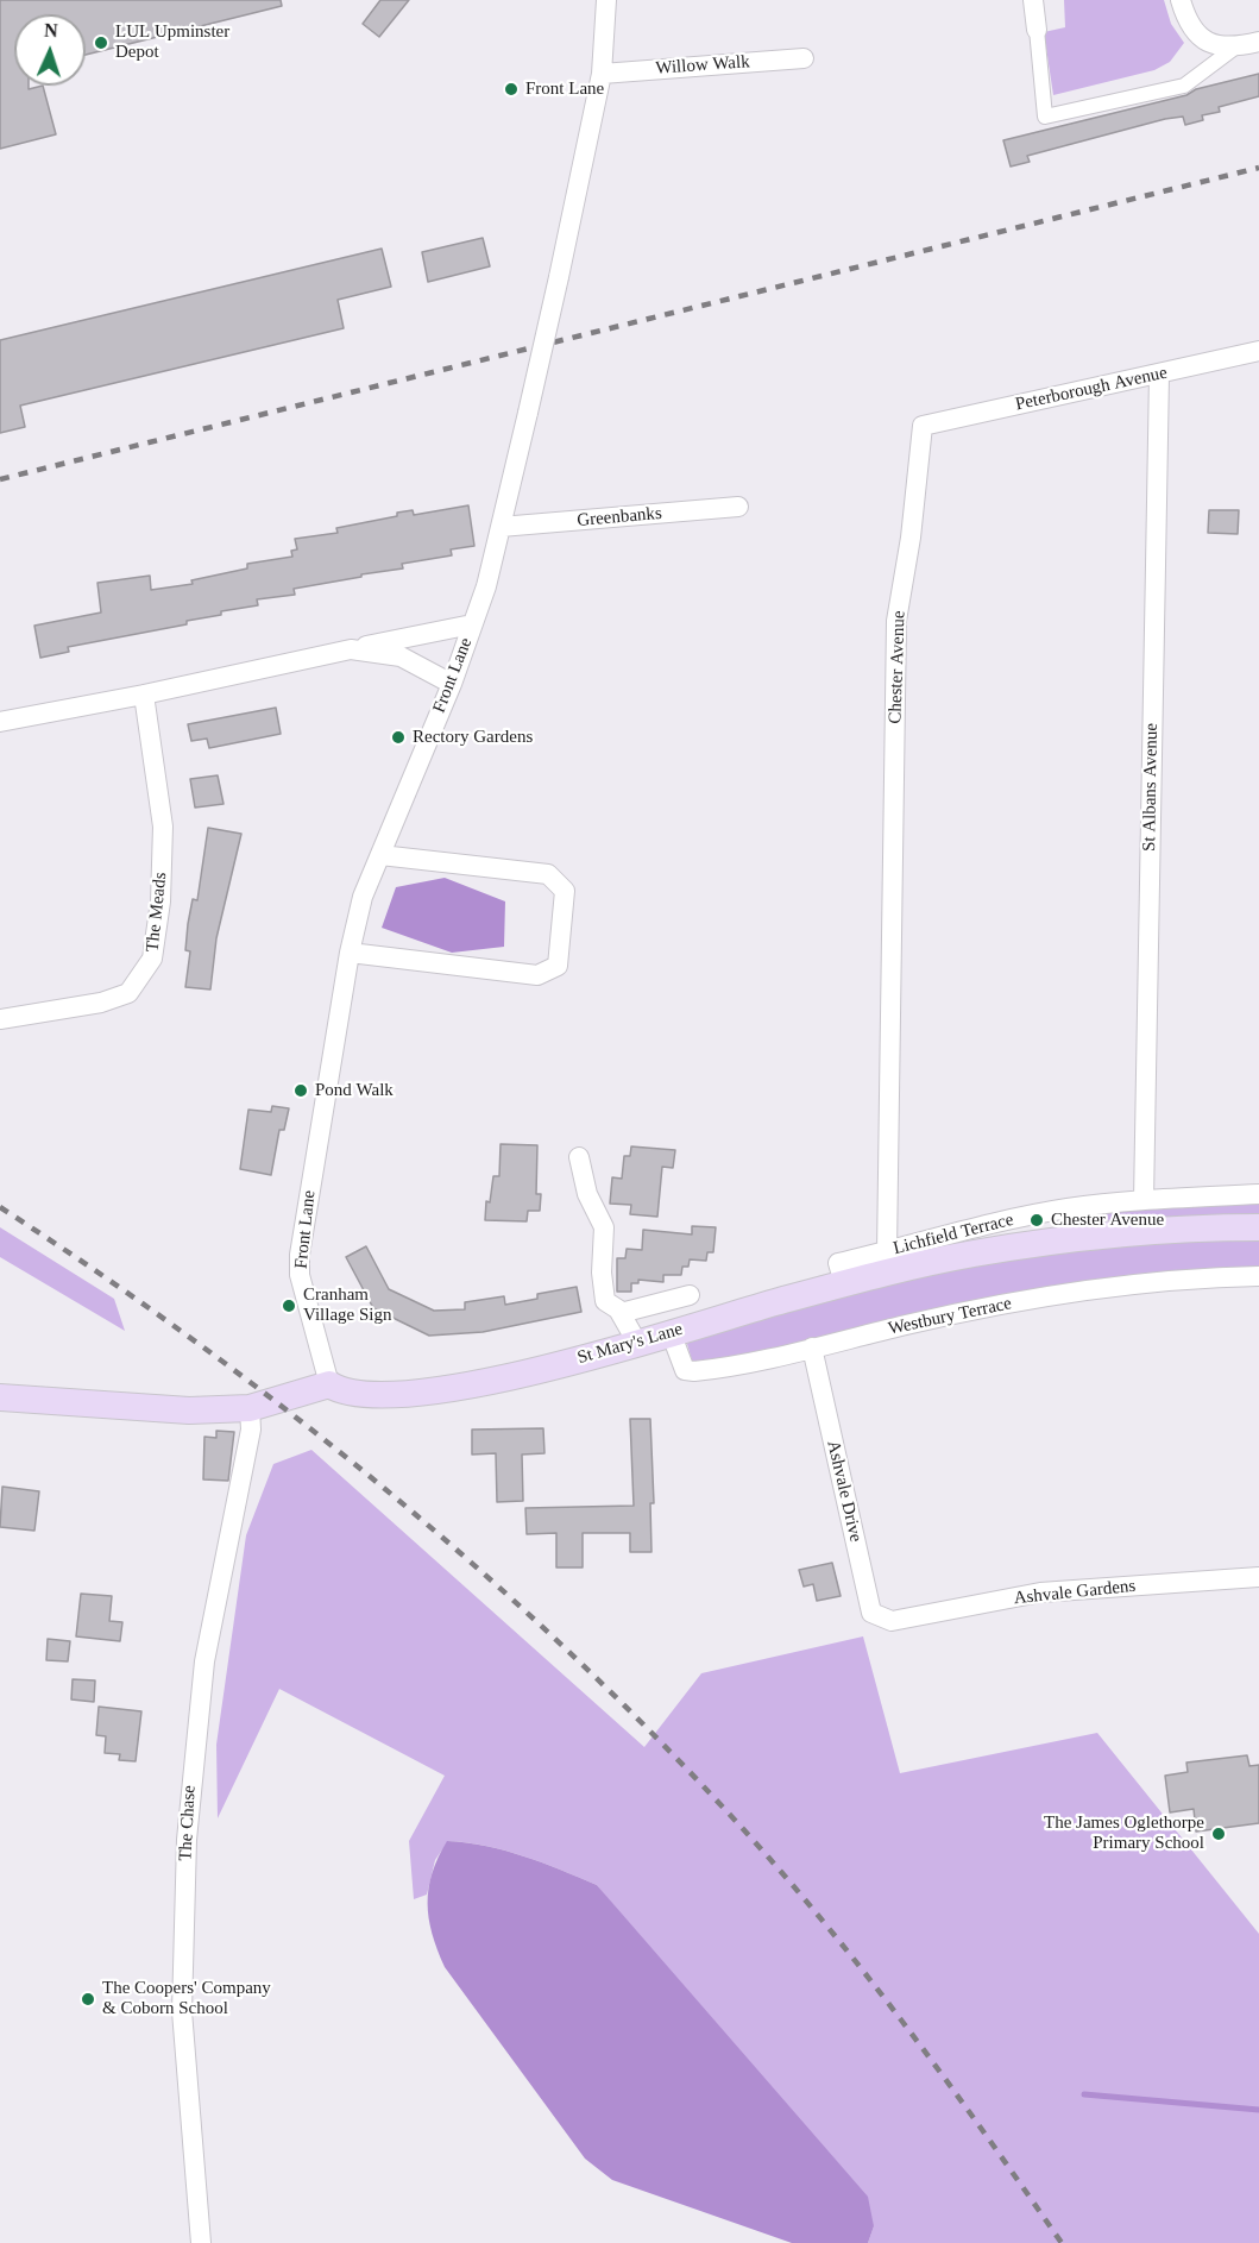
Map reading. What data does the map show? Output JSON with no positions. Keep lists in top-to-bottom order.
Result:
{
  "streets": {
    "main road": ["St Mary's Lane"],
    "street": [
      "Willow Walk",
      "Peterborough Avenue",
      "Greenbanks",
      "Chester Avenue",
      "Front Lane",
      "St Albans Avenue",
      "The Meads",
      "Lichfield Terrace",
      "Westbury Terrace",
      "Ashvale Drive",
      "Ashvale Gardens",
      "The Chase"
    ]
  },
  "crossings": [
    ["Willow Walk", "Front Lane"],
    ["Peterborough Avenue", "Chester Avenue"],
    ["Peterborough Avenue", "St Albans Avenue"],
    ["Greenbanks", "Front Lane"],
    ["Chester Avenue", "Lichfield Terrace"],
    ["Front Lane", "St Mary's Lane"],
    ["St Albans Avenue", "Lichfield Terrace"],
    ["Lichfield Terrace", "St Mary's Lane"],
    ["Westbury Terrace", "St Mary's Lane"],
    ["Westbury Terrace", "Ashvale Drive"],
    ["Ashvale Drive", "Ashvale Gardens"]
  ],
  "places": [
    "LUL Upminster Depot",
    "Front Lane",
    "Rectory Gardens",
    "Pond Walk",
    "Chester Avenue",
    "Cranham Village Sign",
    "The James Oglethorpe Primary School",
    "The Coopers' Company & Coborn School"
  ],
  "north": "top"
}
